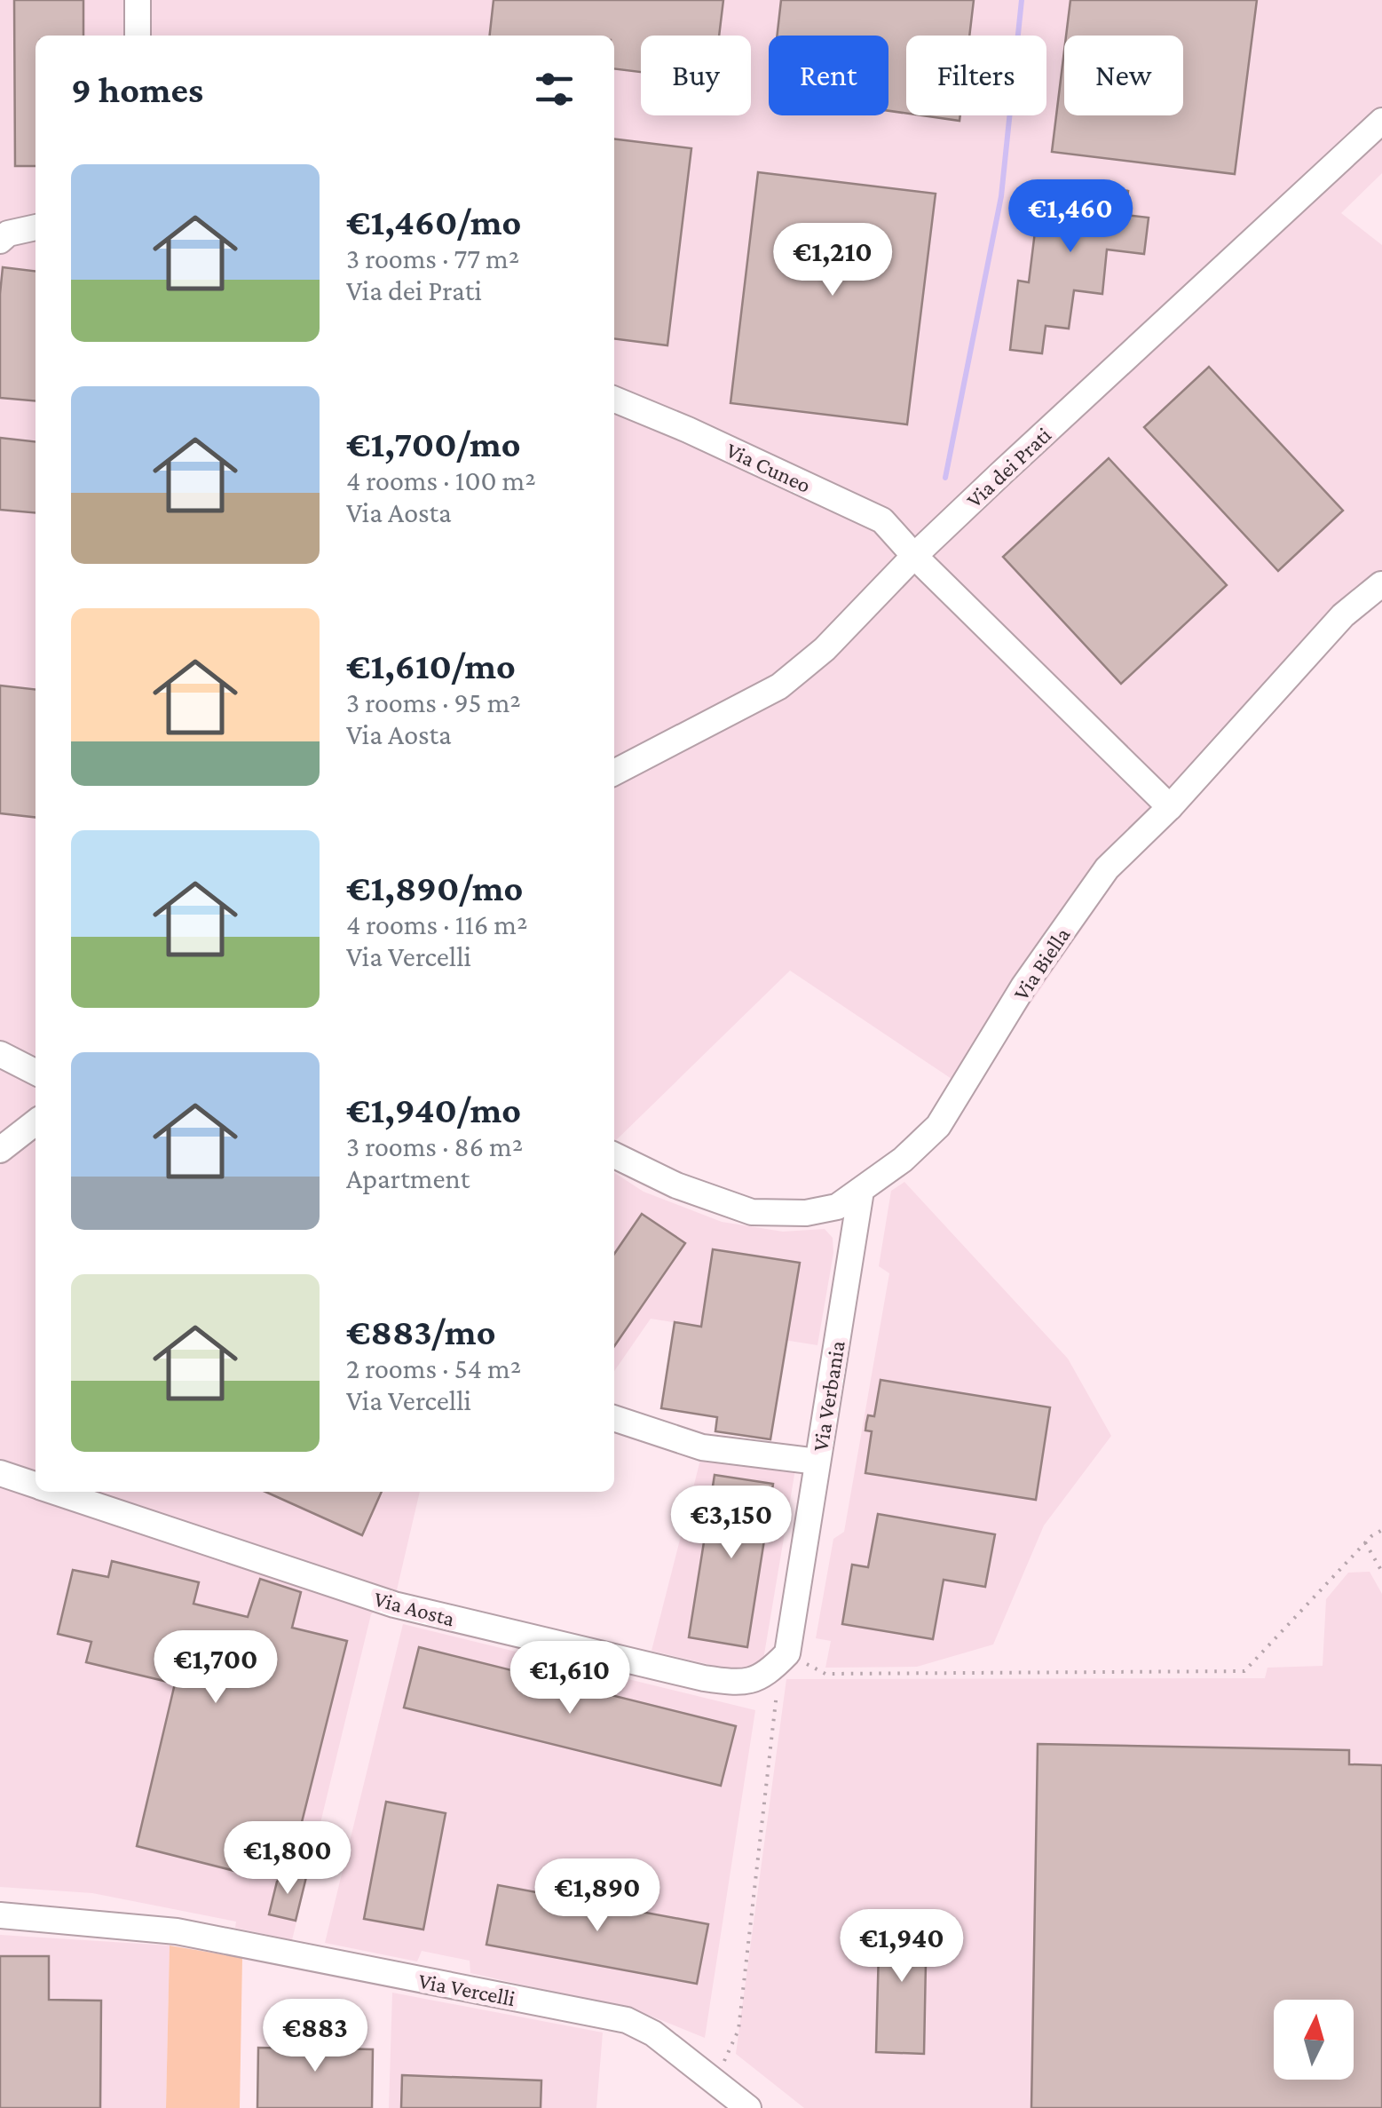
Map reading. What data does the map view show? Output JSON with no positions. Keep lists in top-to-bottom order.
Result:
{
  "streets": {
    "street": [
      "Via Cuneo",
      "Via dei Prati",
      "Via Biella",
      "Via Verbania",
      "Via Aosta",
      "Via Vercelli"
    ]
  },
  "crossings": [
    ["Via Cuneo", "Via dei Prati"],
    ["Via Biella", "Via Verbania"]
  ],
  "north": "top",
  "page": {
    "chip": [
      "Buy",
      "Rent",
      "Filters",
      "New"
    ],
    "heading": "9 homes",
    "list": [
      {
        "name": "€1,460/mo",
        "note": "3 rooms · 77 m² · Via dei Prati"
      },
      {
        "name": "€1,700/mo",
        "note": "4 rooms · 100 m² · Via Aosta"
      },
      {
        "name": "€1,610/mo",
        "note": "3 rooms · 95 m² · Via Aosta"
      },
      {
        "name": "€1,890/mo",
        "note": "4 rooms · 116 m² · Via Vercelli"
      },
      {
        "name": "€1,940/mo",
        "note": "3 rooms · 86 m² · Apartment"
      },
      {
        "name": "€883/mo",
        "note": "2 rooms · 54 m² · Via Vercelli"
      }
    ],
    "price": [
      "€1,460",
      "€1,210",
      "€3,150",
      "€1,700",
      "€1,610",
      "€1,800",
      "€1,890",
      "€1,940",
      "€883"
    ]
  }
}
